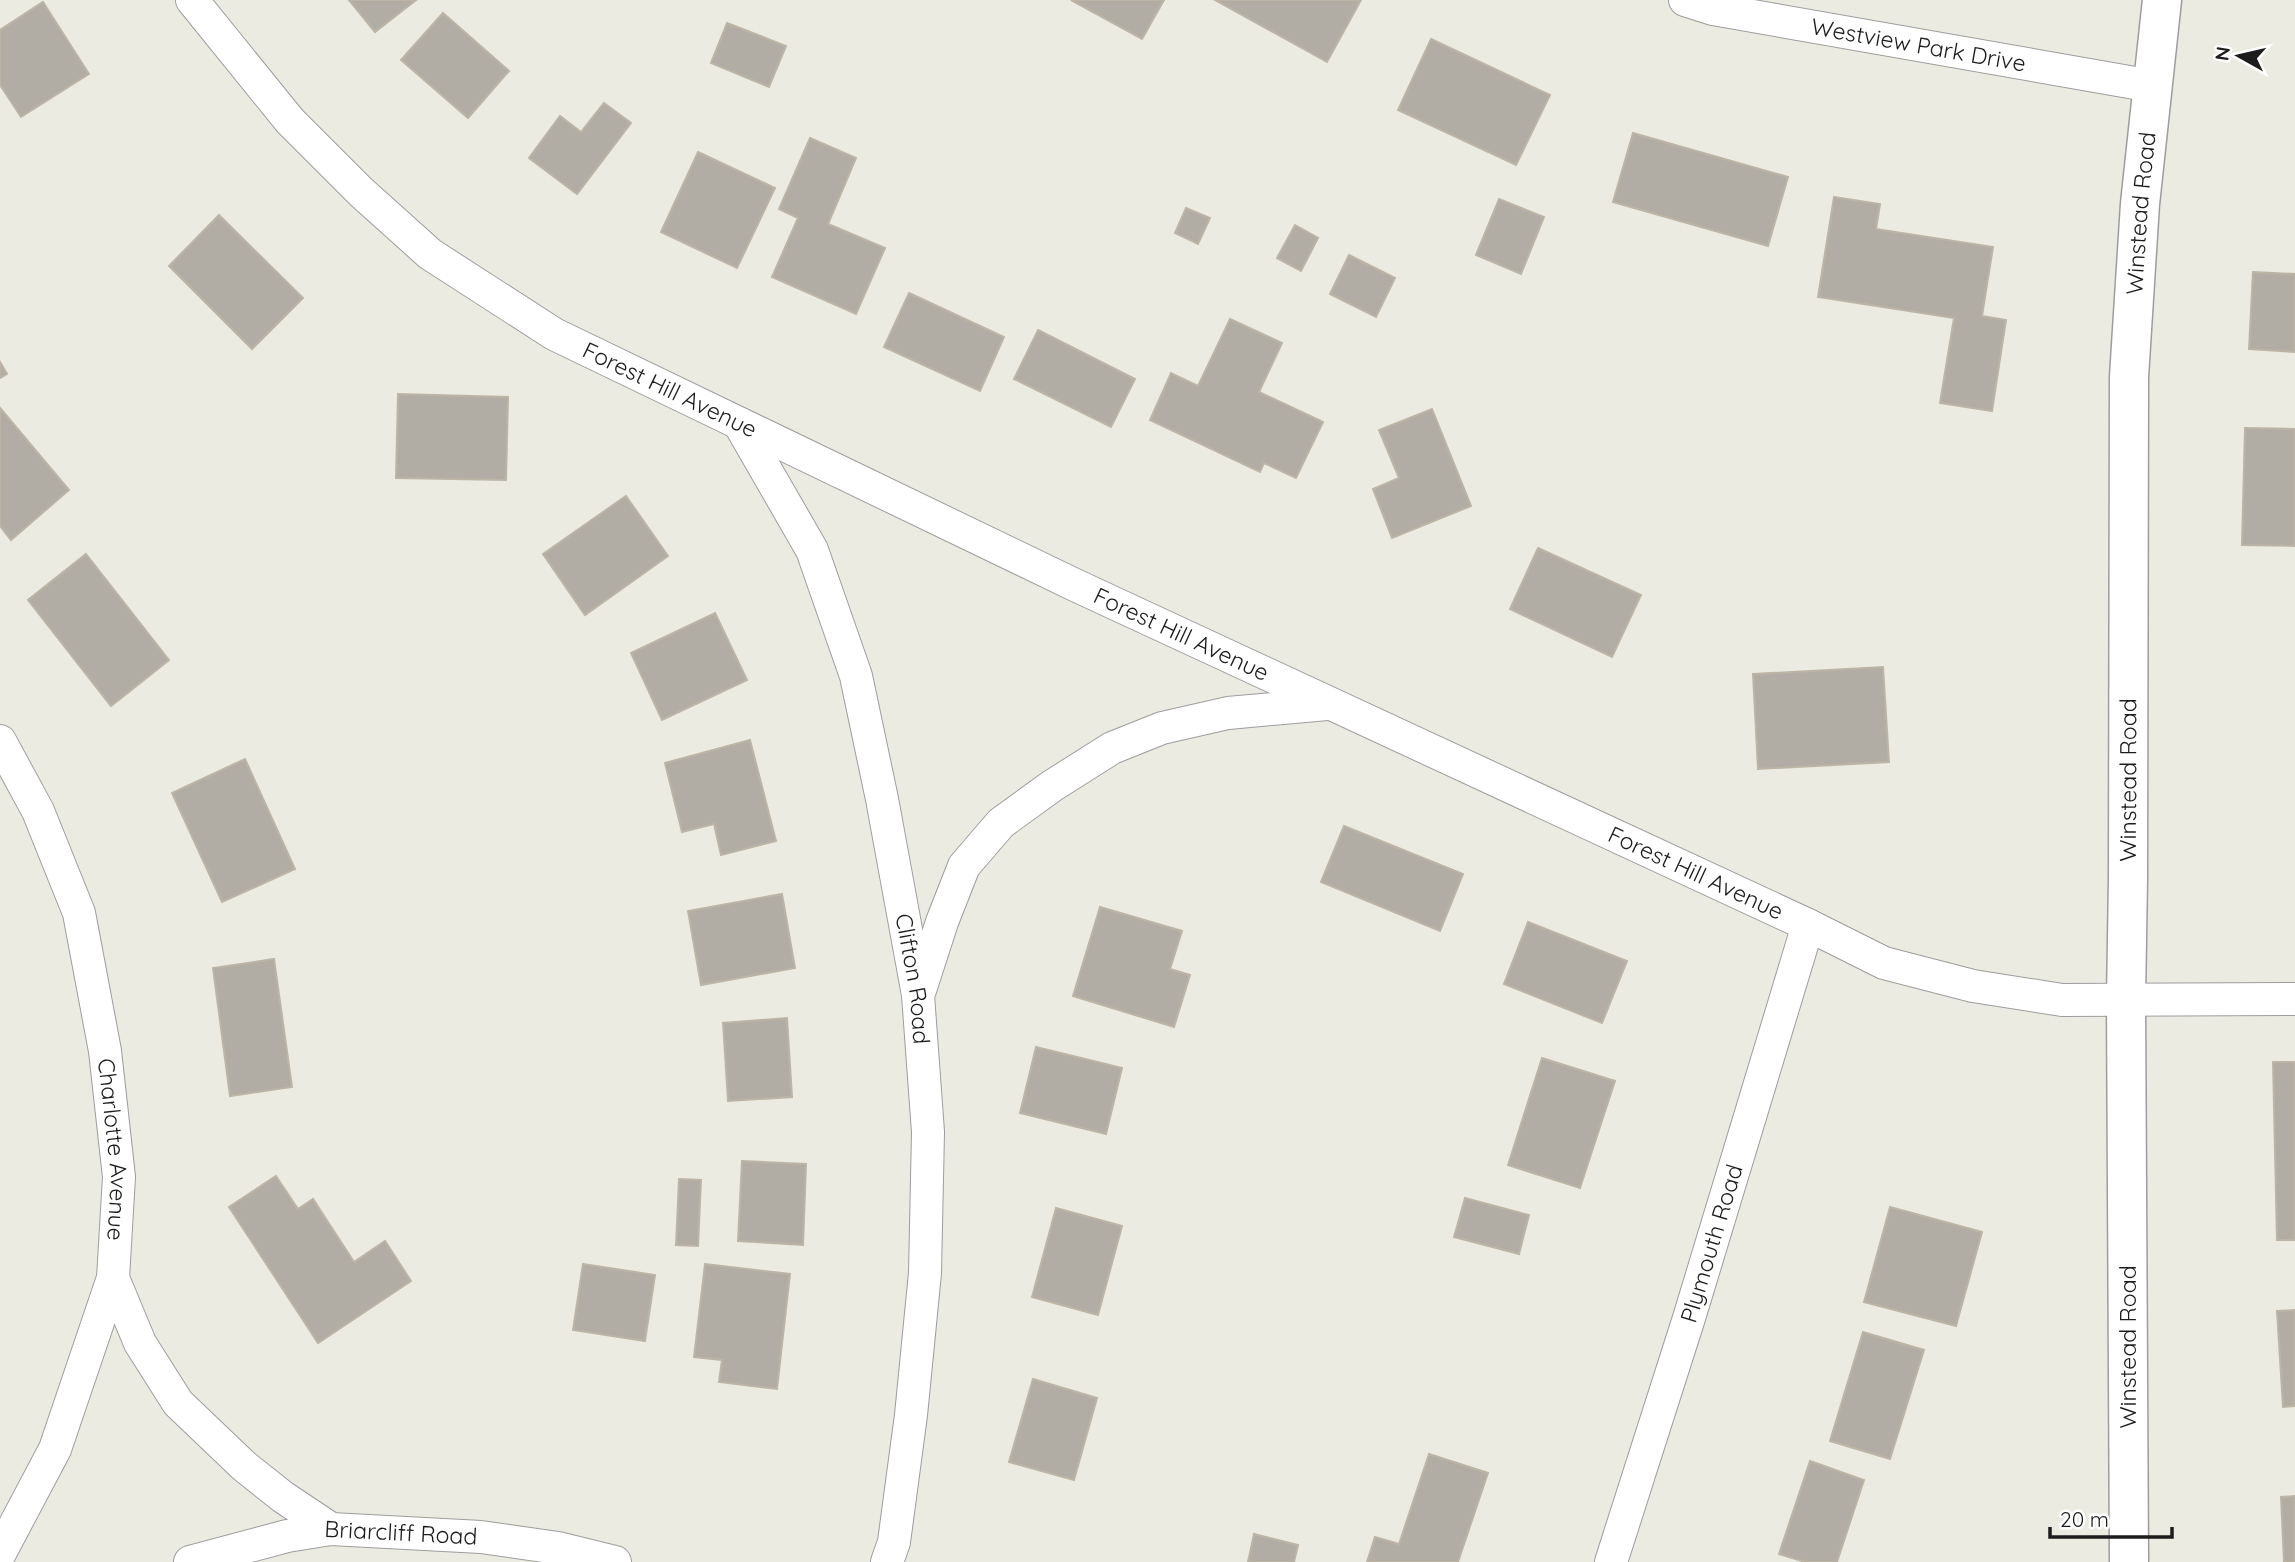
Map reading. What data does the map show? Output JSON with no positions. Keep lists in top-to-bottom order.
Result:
{
  "streets": {
    "street": [
      "Westview Park Drive",
      "Winstead Road",
      "Forest Hill Avenue",
      "Clifton Road",
      "Charlotte Avenue",
      "Plymouth Road",
      "Briarcliff Road"
    ]
  },
  "crossings": [
    ["Westview Park Drive", "Winstead Road"],
    ["Winstead Road", "Forest Hill Avenue"],
    ["Forest Hill Avenue", "Clifton Road"],
    ["Forest Hill Avenue", "Plymouth Road"]
  ],
  "scale_bar": "20 m",
  "north": "left"
}
